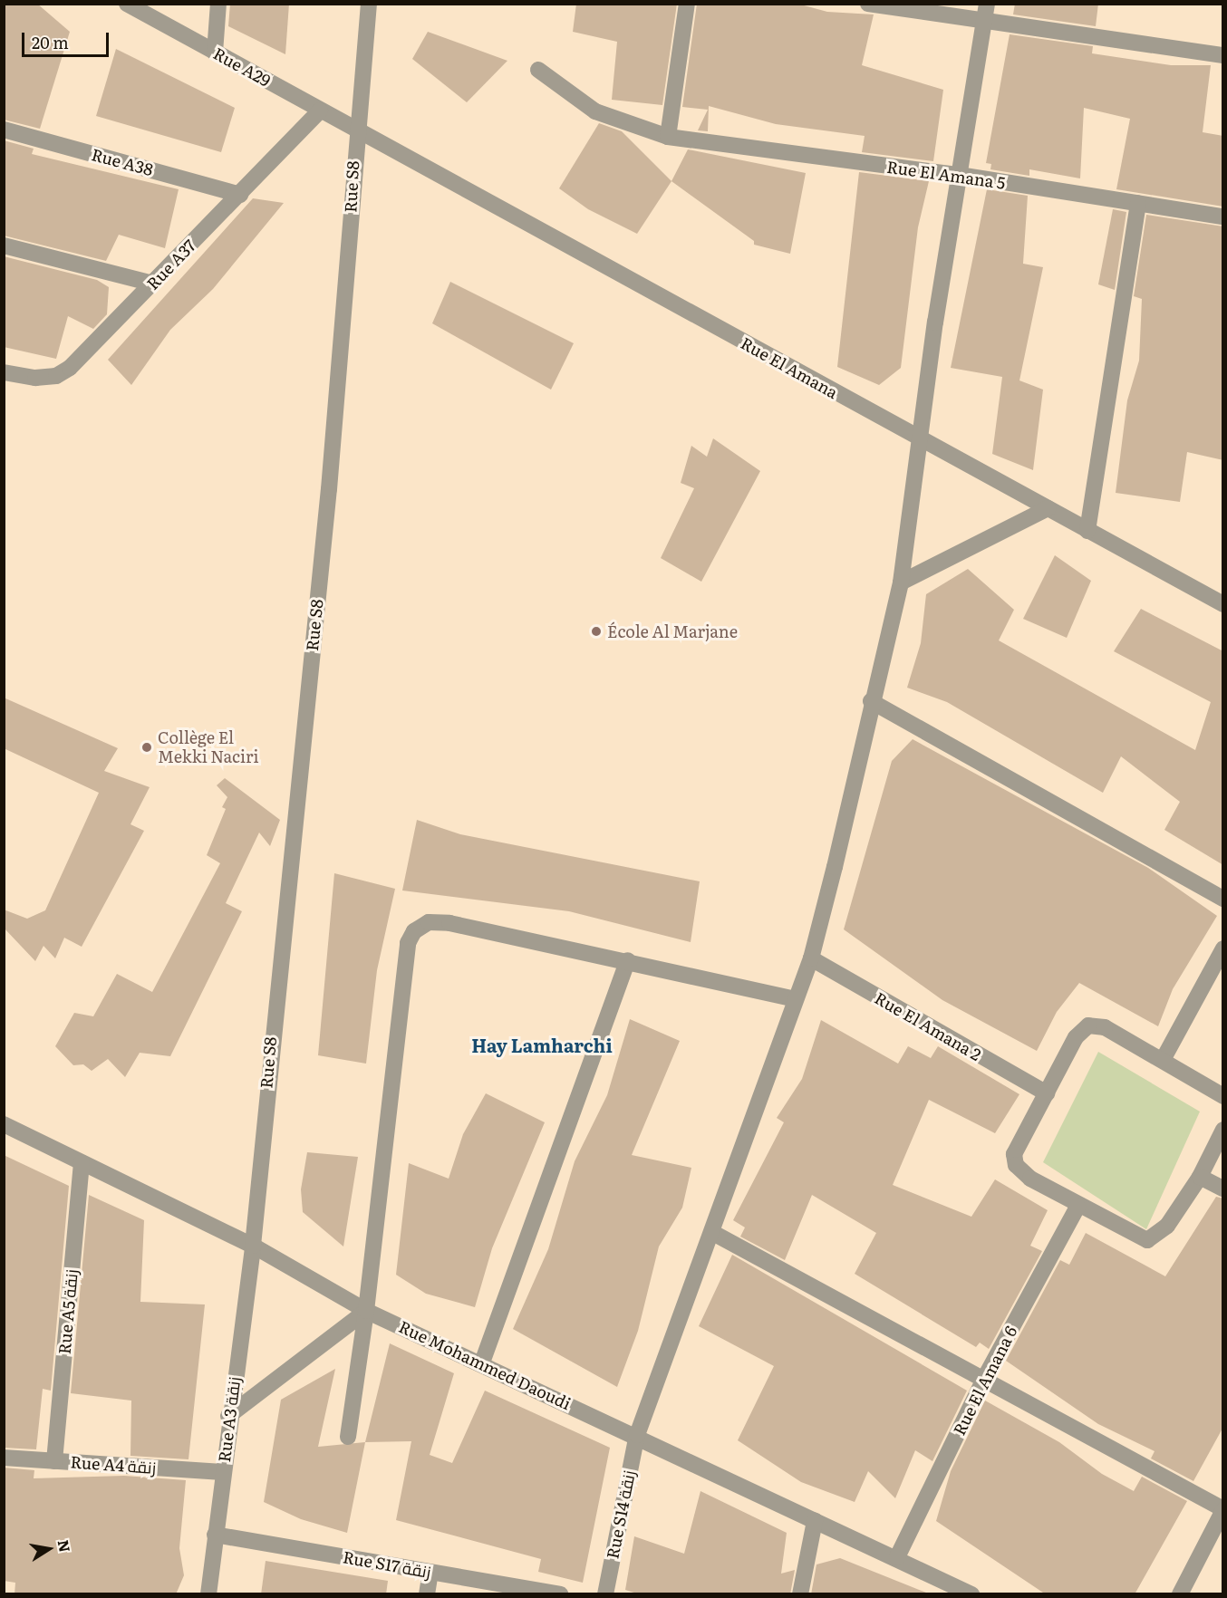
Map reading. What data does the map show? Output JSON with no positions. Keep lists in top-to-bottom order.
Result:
{
  "streets": {
    "street": [
      "Rue A29",
      "Rue A38",
      "Rue El Amana 5",
      "Rue S8",
      "Rue A37",
      "Rue El Amana",
      "Rue El Amana 2",
      "Rue A5 زنقة",
      "Rue Mohammed Daoudi",
      "Rue El Amana 6",
      "Rue A3 زنقة",
      "Rue A4 زنقة",
      "Rue S14 زنقة",
      "Rue S17 زنقة"
    ]
  },
  "crossings": [
    ["Rue A29", "Rue S8"],
    ["Rue A29", "Rue A37"],
    ["Rue A29", "Rue El Amana"],
    ["Rue A38", "Rue A37"],
    ["Rue El Amana 5", "Rue S14 زنقة"],
    ["Rue S8", "Rue El Amana"],
    ["Rue S8", "Rue Mohammed Daoudi"],
    ["Rue S8", "Rue A3 زنقة"],
    ["Rue El Amana", "Rue S14 زنقة"],
    ["Rue El Amana 2", "Rue S14 زنقة"],
    ["Rue A5 زنقة", "Rue Mohammed Daoudi"],
    ["Rue A5 زنقة", "Rue A4 زنقة"],
    ["Rue Mohammed Daoudi", "Rue El Amana 6"],
    ["Rue Mohammed Daoudi", "Rue A3 زنقة"],
    ["Rue Mohammed Daoudi", "Rue S14 زنقة"],
    ["Rue A3 زنقة", "Rue A4 زنقة"],
    ["Rue A3 زنقة", "Rue S17 زنقة"]
  ],
  "districts": ["Hay Lamharchi"],
  "places": ["École Al Marjane", "Collège El Mekki Naciri"],
  "scale_bar": "20 m",
  "north": "right"
}
